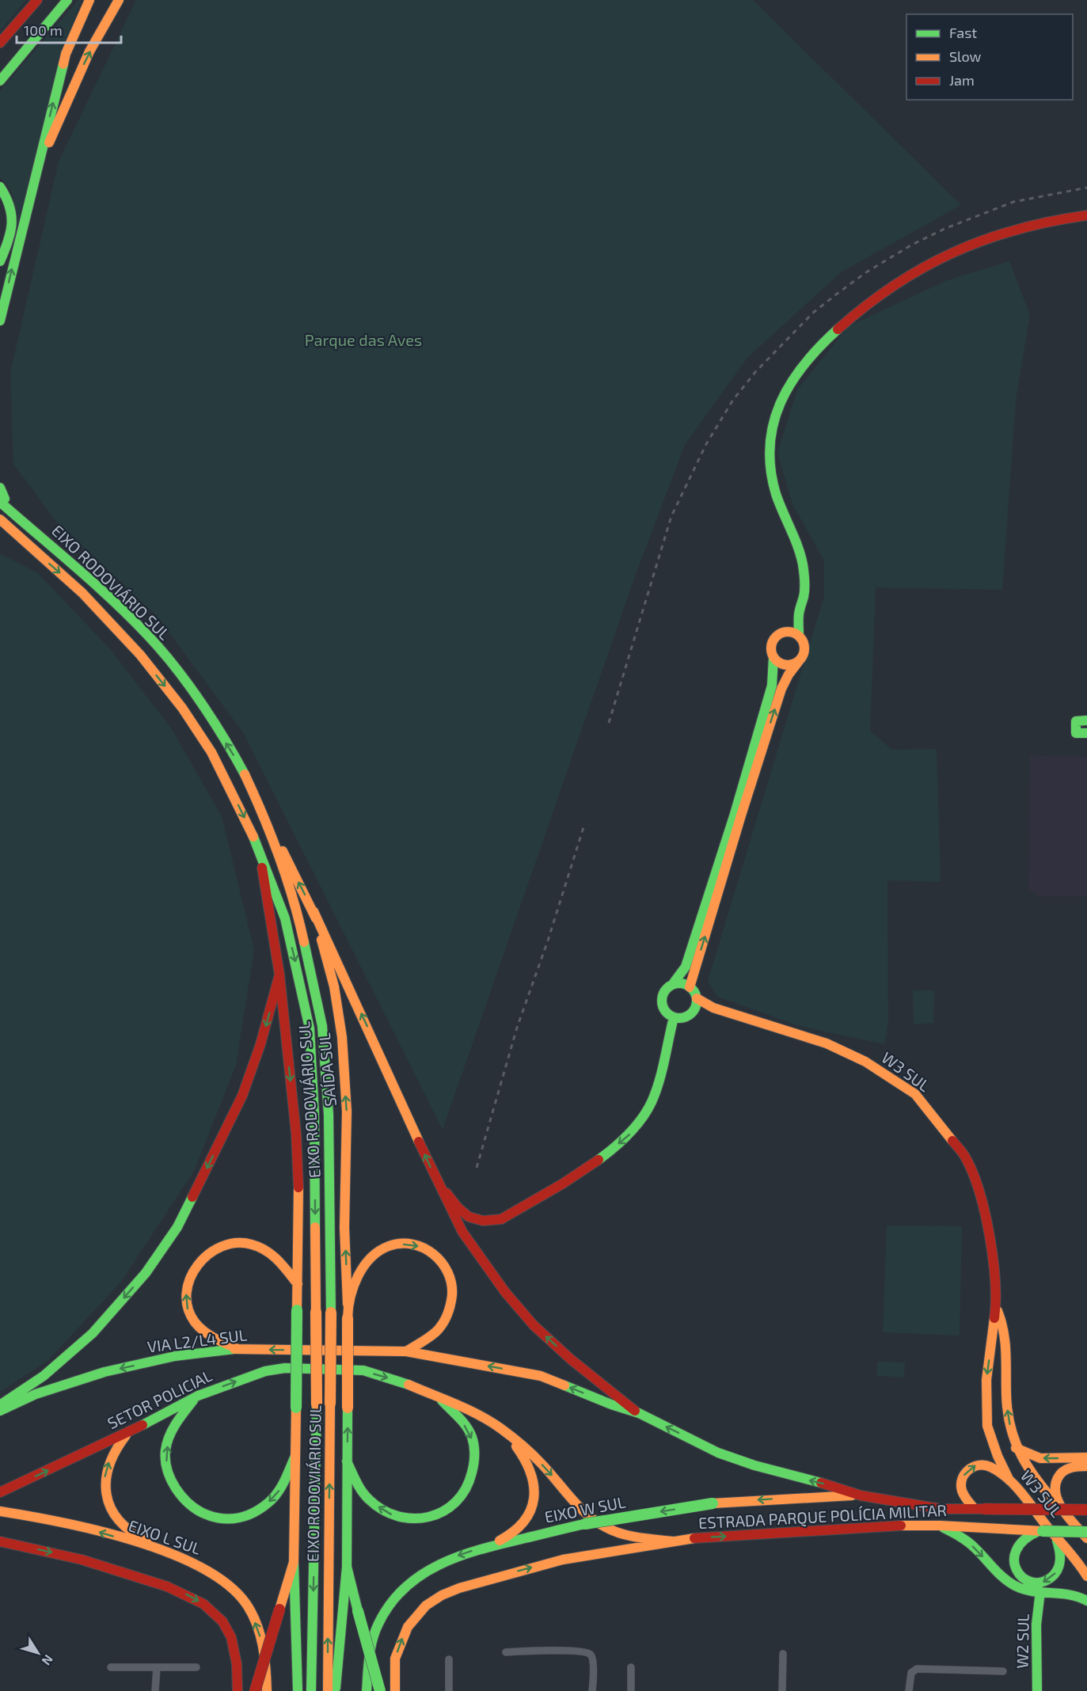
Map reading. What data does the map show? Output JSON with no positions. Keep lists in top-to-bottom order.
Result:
{
  "streets": {
    "main road": [
      "EIXO RODOVIÁRIO SUL",
      "SAÍDA SUL",
      "W3 SUL",
      "VIA L2/L4 SUL",
      "SETOR POLICIAL",
      "EIXO W SUL",
      "ESTRADA PARQUE POLÍCIA MILITAR",
      "EIXO L SUL",
      "W2 SUL"
    ]
  },
  "crossings": [
    ["EIXO RODOVIÁRIO SUL", "SAÍDA SUL"],
    ["VIA L2/L4 SUL", "ESTRADA PARQUE POLÍCIA MILITAR"],
    ["EIXO W SUL", "ESTRADA PARQUE POLÍCIA MILITAR"]
  ],
  "one_way": [
    "VIA L2/L4 SUL",
    "SETOR POLICIAL",
    "EIXO W SUL",
    "EIXO L SUL"
  ],
  "parks": ["Parque das Aves"],
  "legend": ["Fast", "Slow", "Jam"],
  "scale_bar": "100 m",
  "north": "bottom right"
}
